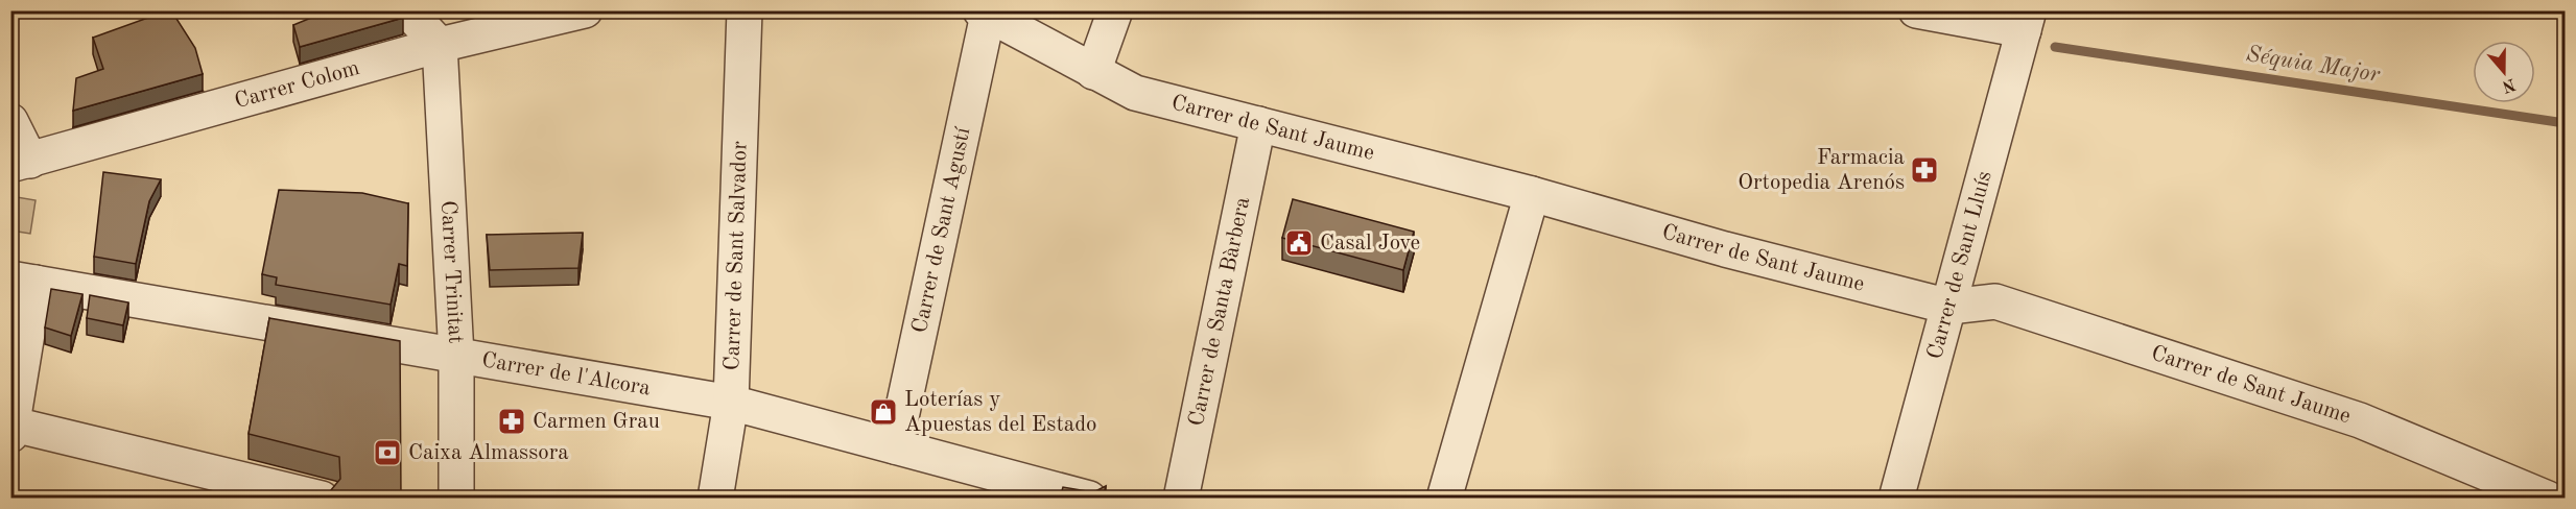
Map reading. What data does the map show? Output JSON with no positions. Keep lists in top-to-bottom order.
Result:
{
  "streets": {
    "street": [
      "Carrer Colom",
      "Carrer de Sant Jaume",
      "Carrer de Sant Agustí",
      "Carrer de Sant Salvador",
      "Carrer de Sant Lluís",
      "Carrer Trinitat",
      "Carrer de Santa Bàrbera",
      "Carrer de l'Alcora"
    ]
  },
  "crossings": [
    ["Carrer Colom", "Carrer Trinitat"],
    ["Carrer de Sant Jaume", "Carrer de Sant Agustí"],
    ["Carrer de Sant Jaume", "Carrer de Sant Lluís"],
    ["Carrer de Sant Jaume", "Carrer de Santa Bàrbera"],
    ["Carrer de Sant Agustí", "Carrer de l'Alcora"],
    ["Carrer de Sant Salvador", "Carrer de l'Alcora"],
    ["Carrer Trinitat", "Carrer de l'Alcora"]
  ],
  "water": ["Séquia Major"],
  "places": {
    "pharmacy": ["Farmacia Ortopedia Arenós", "Carmen Grau"],
    "public building": ["Casal Jove"],
    "shop": ["Loterías y Apuestas del Estado"],
    "bank": ["Caixa Almassora"]
  },
  "north": "bottom"
}
